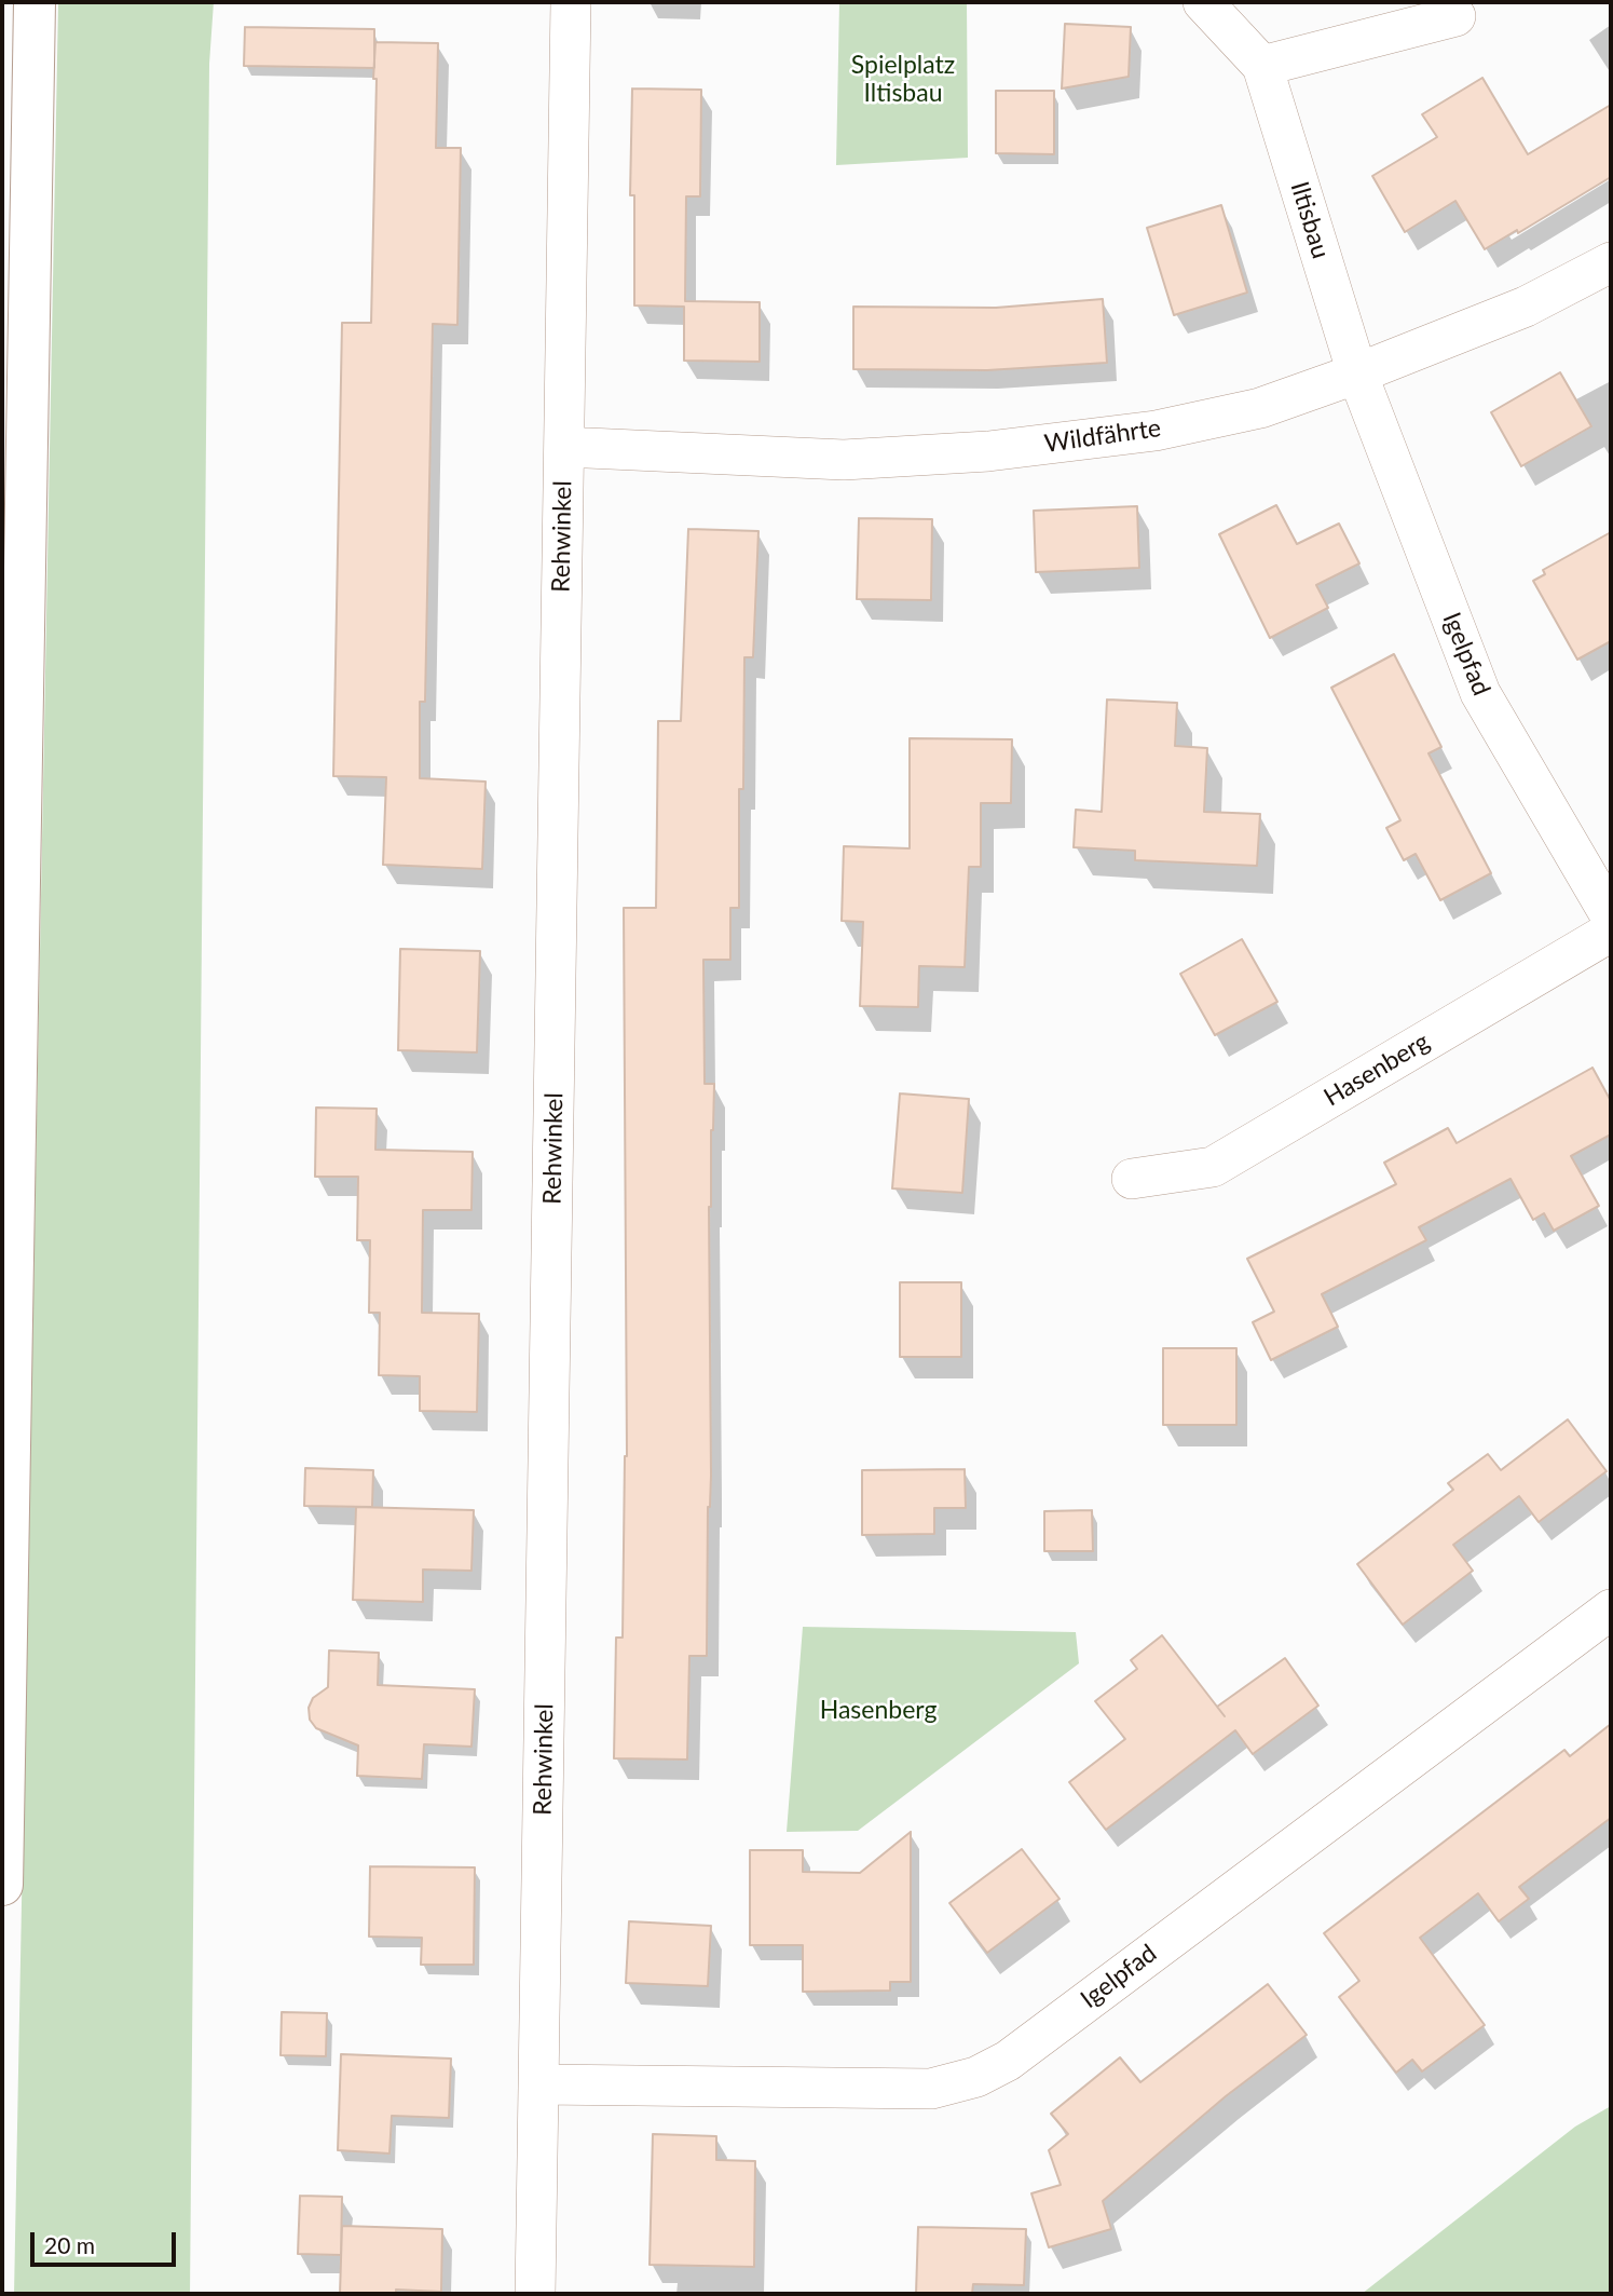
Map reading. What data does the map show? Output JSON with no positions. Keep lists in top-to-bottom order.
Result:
{
  "streets": {
    "street": [
      "Iltisbau",
      "Wildfährte",
      "Rehwinkel",
      "Igelpfad",
      "Hasenberg"
    ]
  },
  "crossings": [
    ["Iltisbau", "Wildfährte"],
    ["Iltisbau", "Igelpfad"],
    ["Wildfährte", "Rehwinkel"],
    ["Wildfährte", "Igelpfad"],
    ["Rehwinkel", "Igelpfad"]
  ],
  "parks": ["Spielplatz Iltisbau", "Hasenberg"],
  "scale_bar": "20 m"
}
